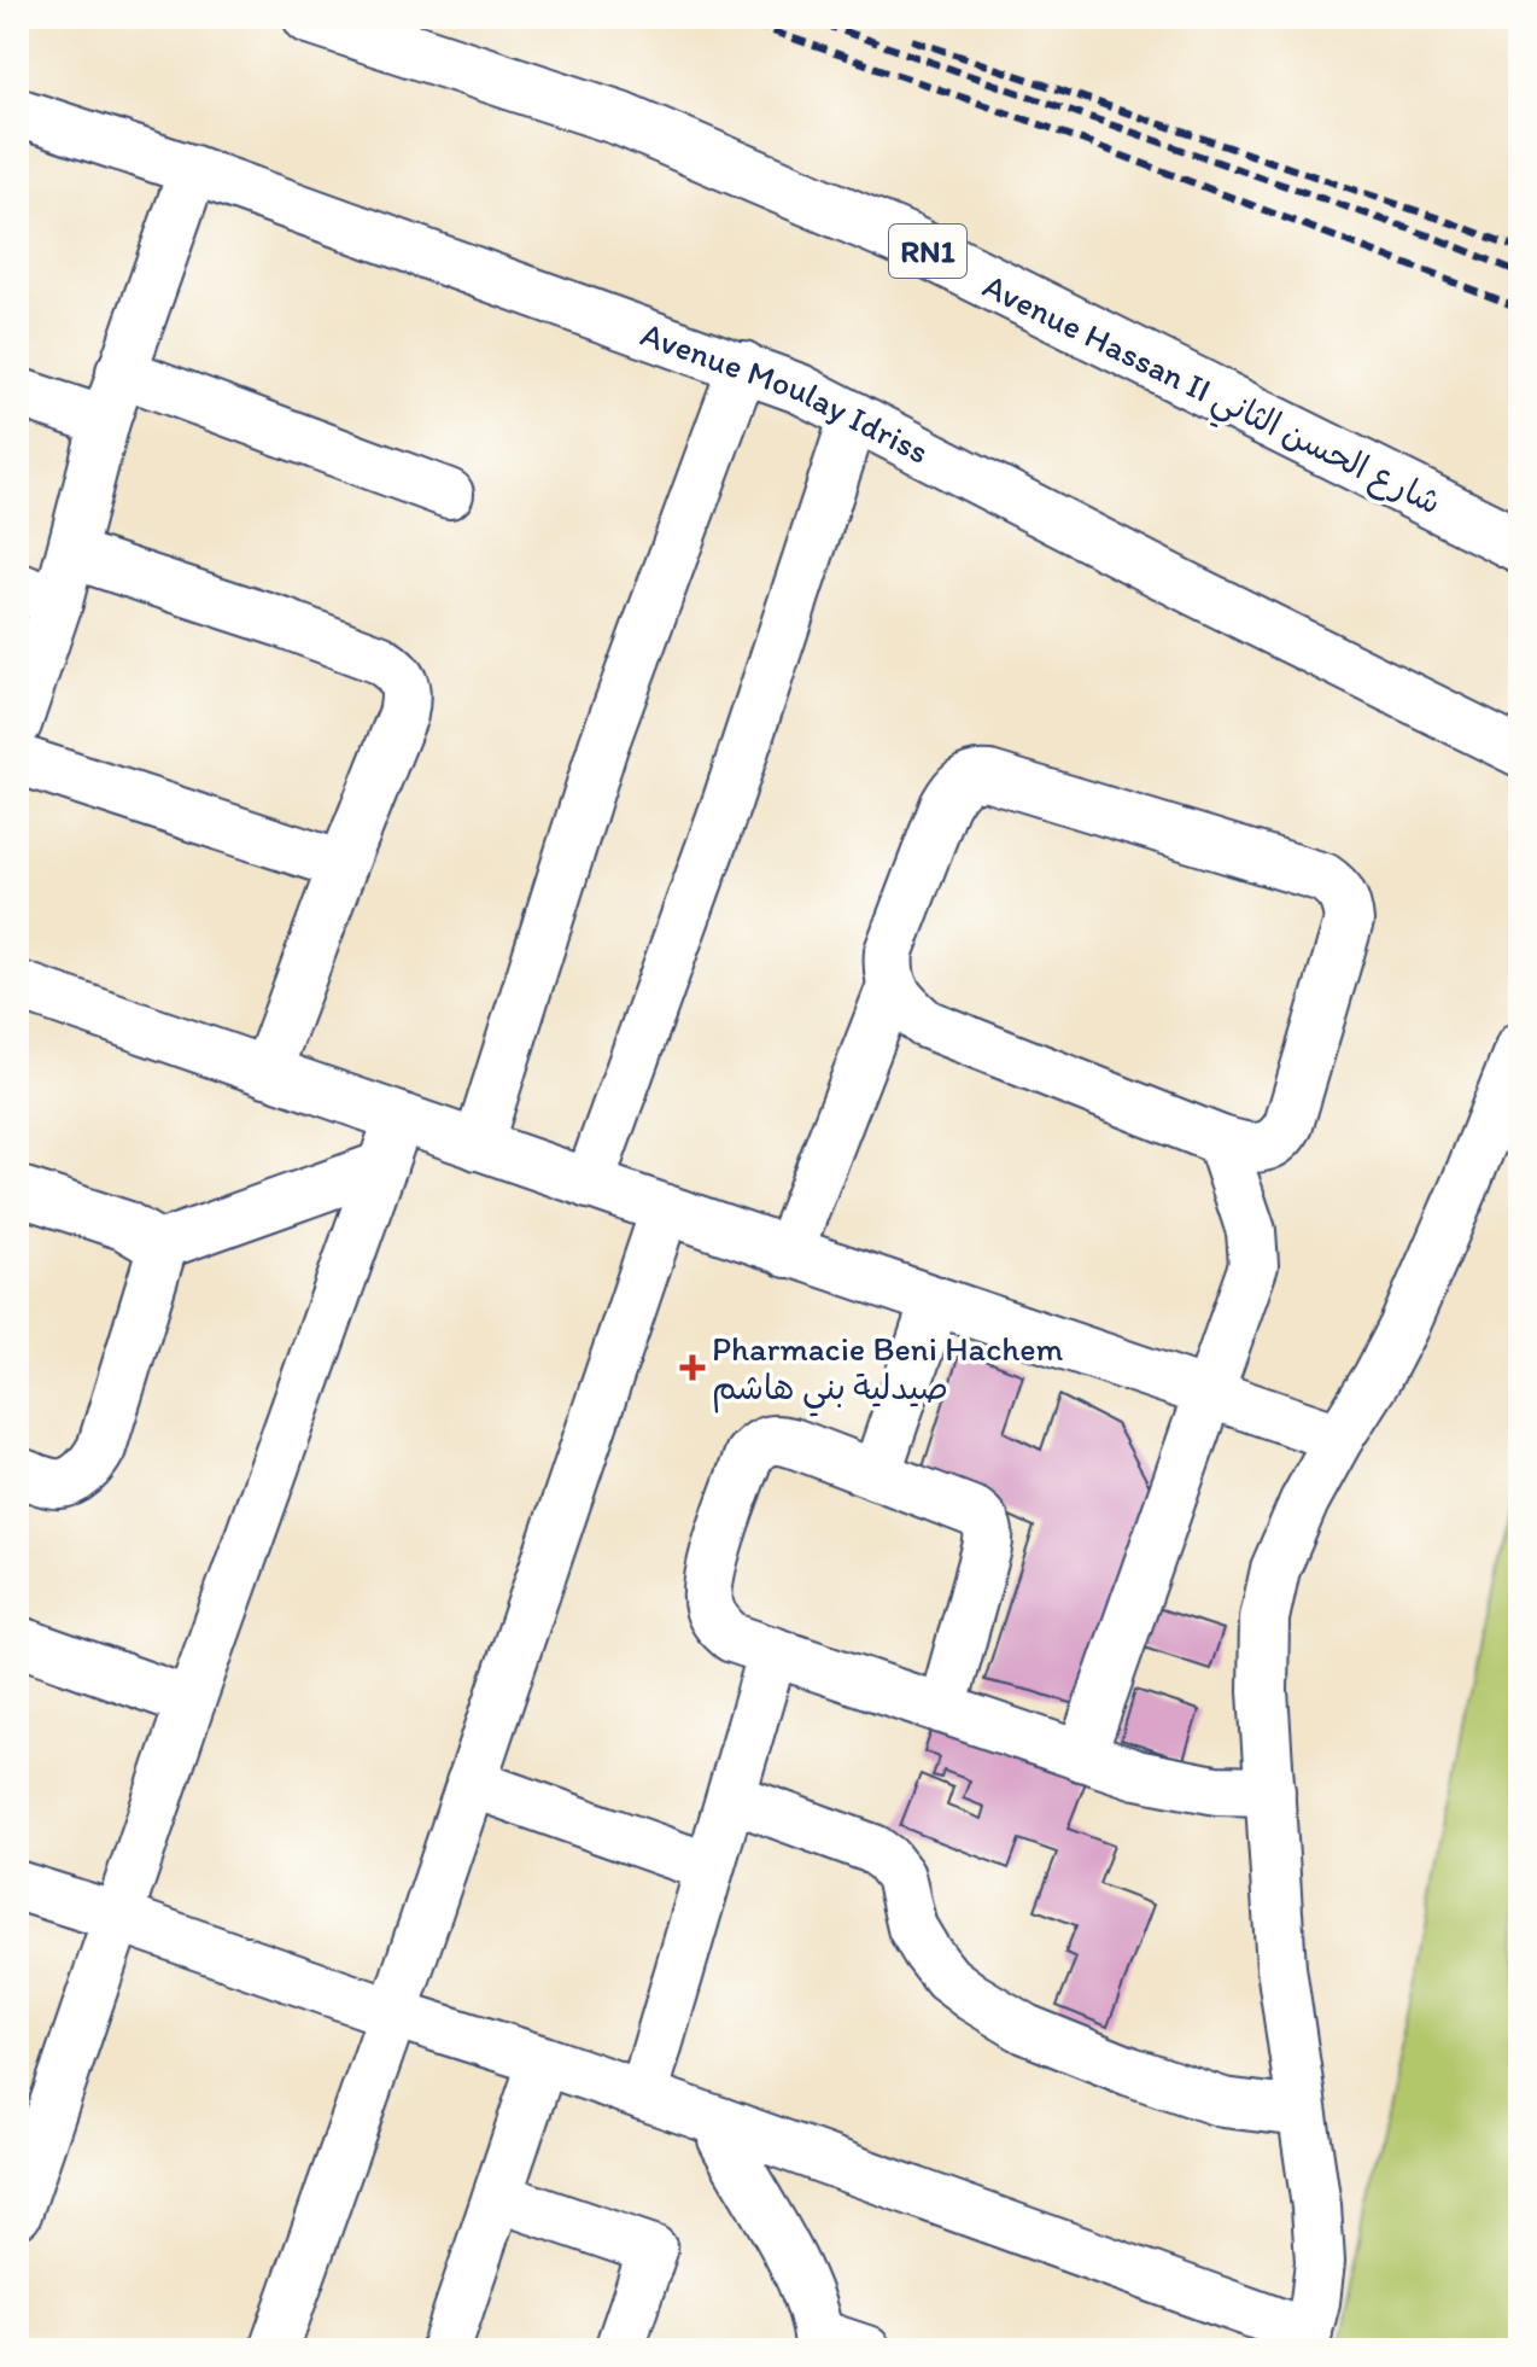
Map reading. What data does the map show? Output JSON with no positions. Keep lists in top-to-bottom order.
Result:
{
  "streets": {
    "main road": ["RN1", "Avenue Hassan II شارع الحسن الثاني"],
    "street": ["Avenue Moulay Idriss"]
  },
  "places": {
    "health": ["Pharmacie Beni Hachem صيدلية بني هاشم"]
  }
}
